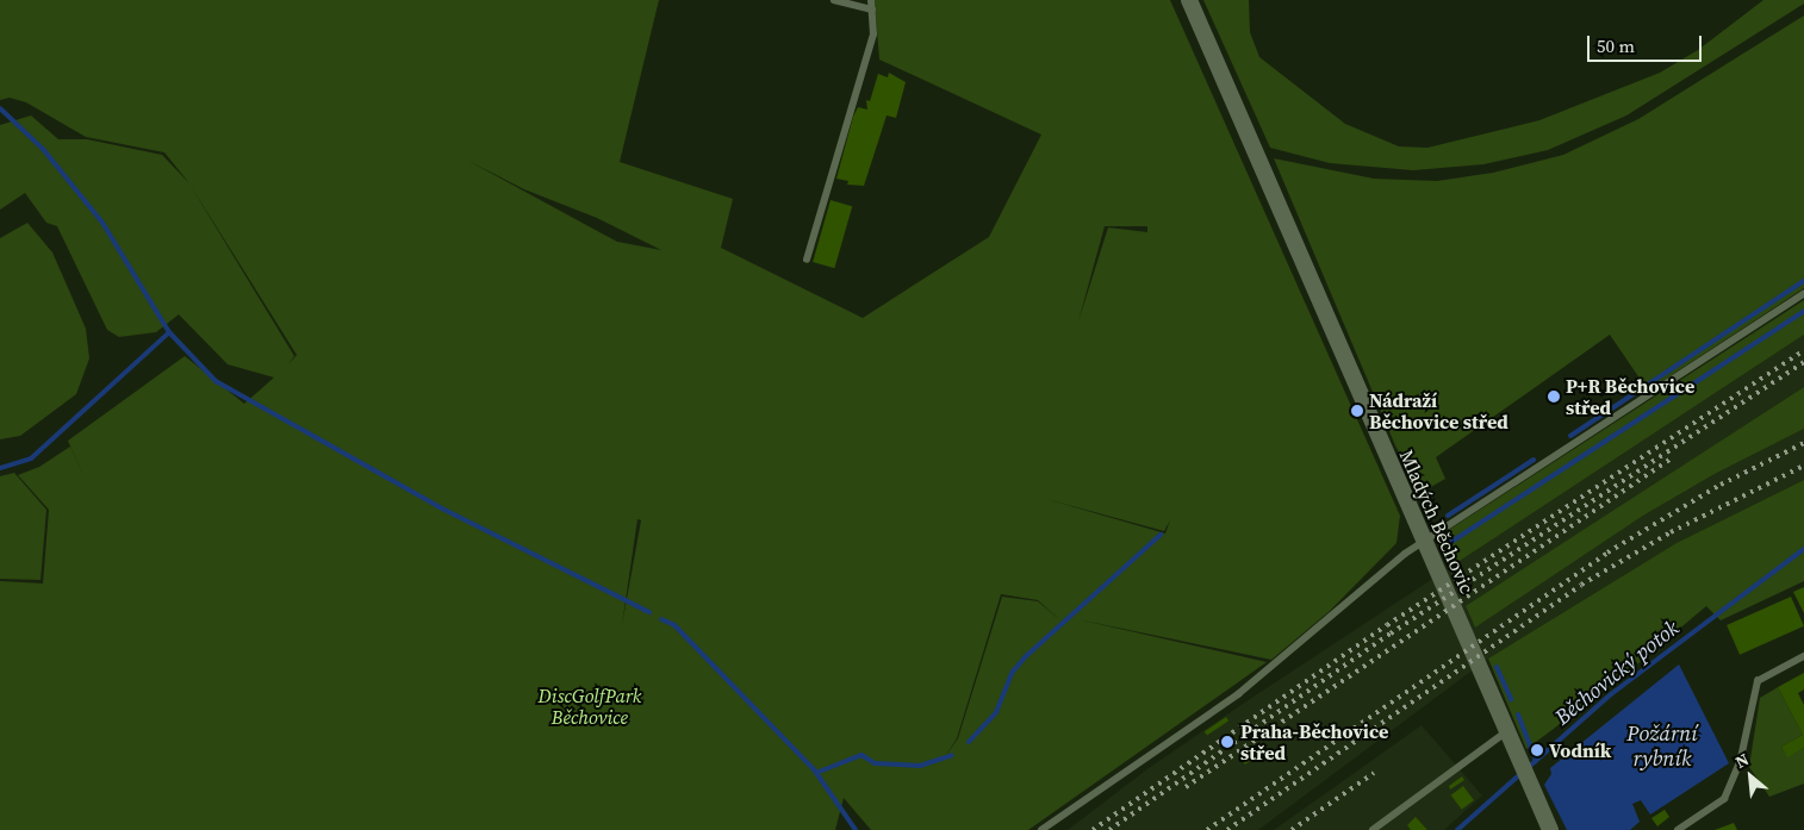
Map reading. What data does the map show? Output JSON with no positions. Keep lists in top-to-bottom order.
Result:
{
  "streets": {
    "street": ["Mladých Běchovic"]
  },
  "water": ["Běchovický potok", "Požární rybník"],
  "parks": ["DiscGolfPark Běchovice"],
  "places": [
    "P+R Běchovice střed",
    "Nádraží Běchovice střed",
    "Praha-Běchovice střed",
    "Vodník"
  ],
  "scale_bar": "50 m",
  "north": "top left"
}
